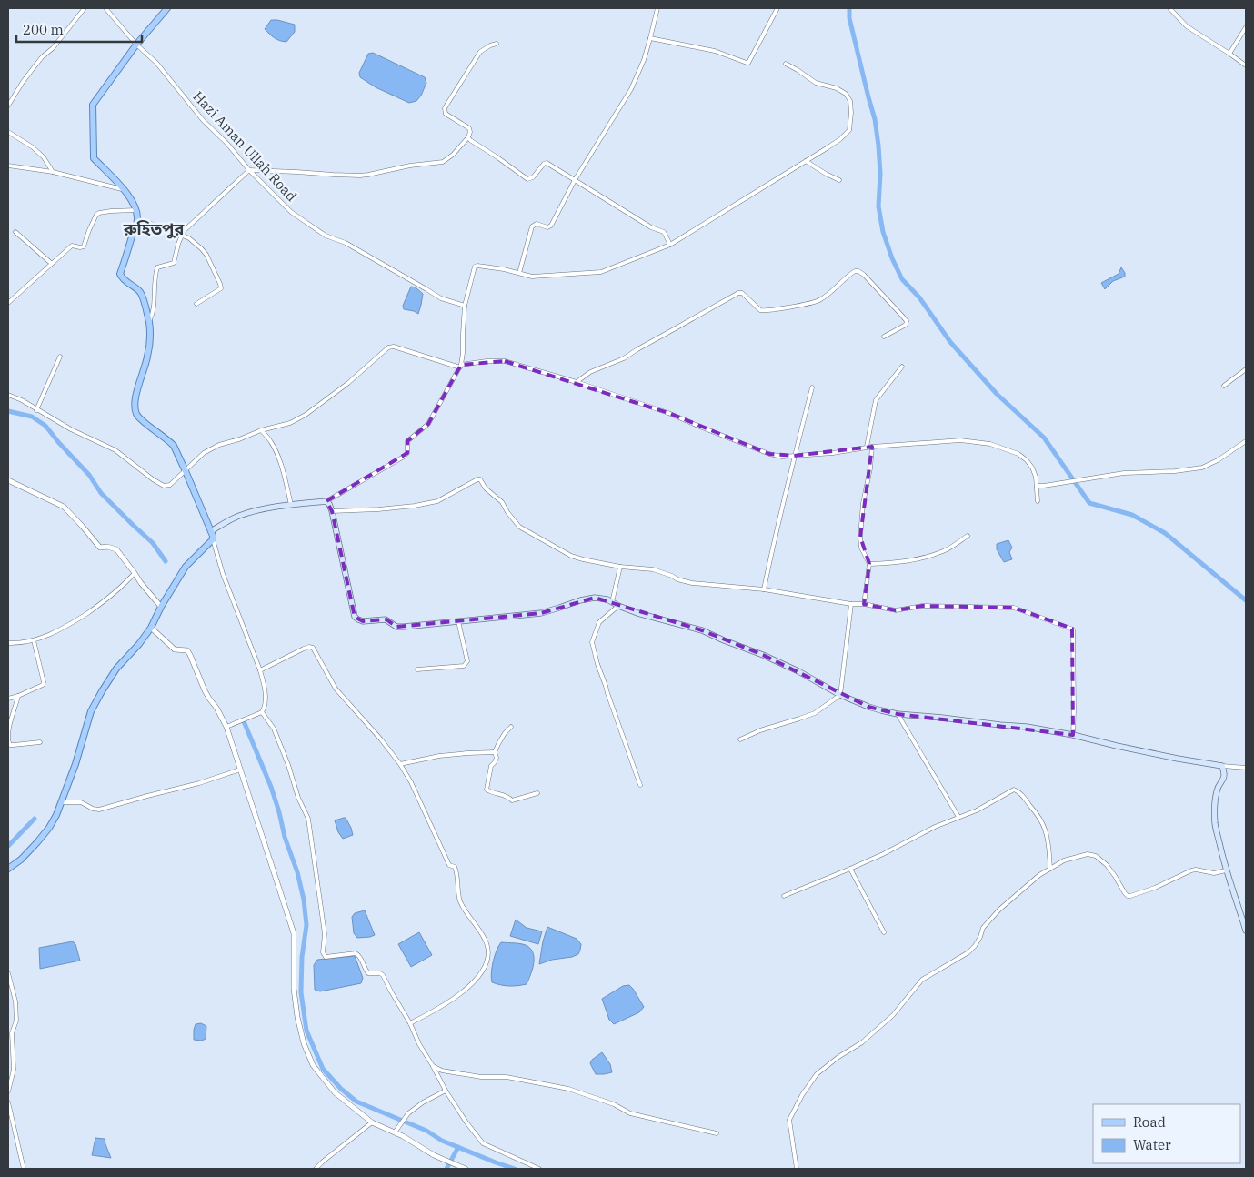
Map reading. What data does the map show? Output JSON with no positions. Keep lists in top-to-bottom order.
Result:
{
  "streets": {
    "street": ["Hazi Aman Ullah Road"]
  },
  "districts": ["রুহিতপুর"],
  "legend": ["Road", "Water"],
  "scale_bar": "200 m"
}
